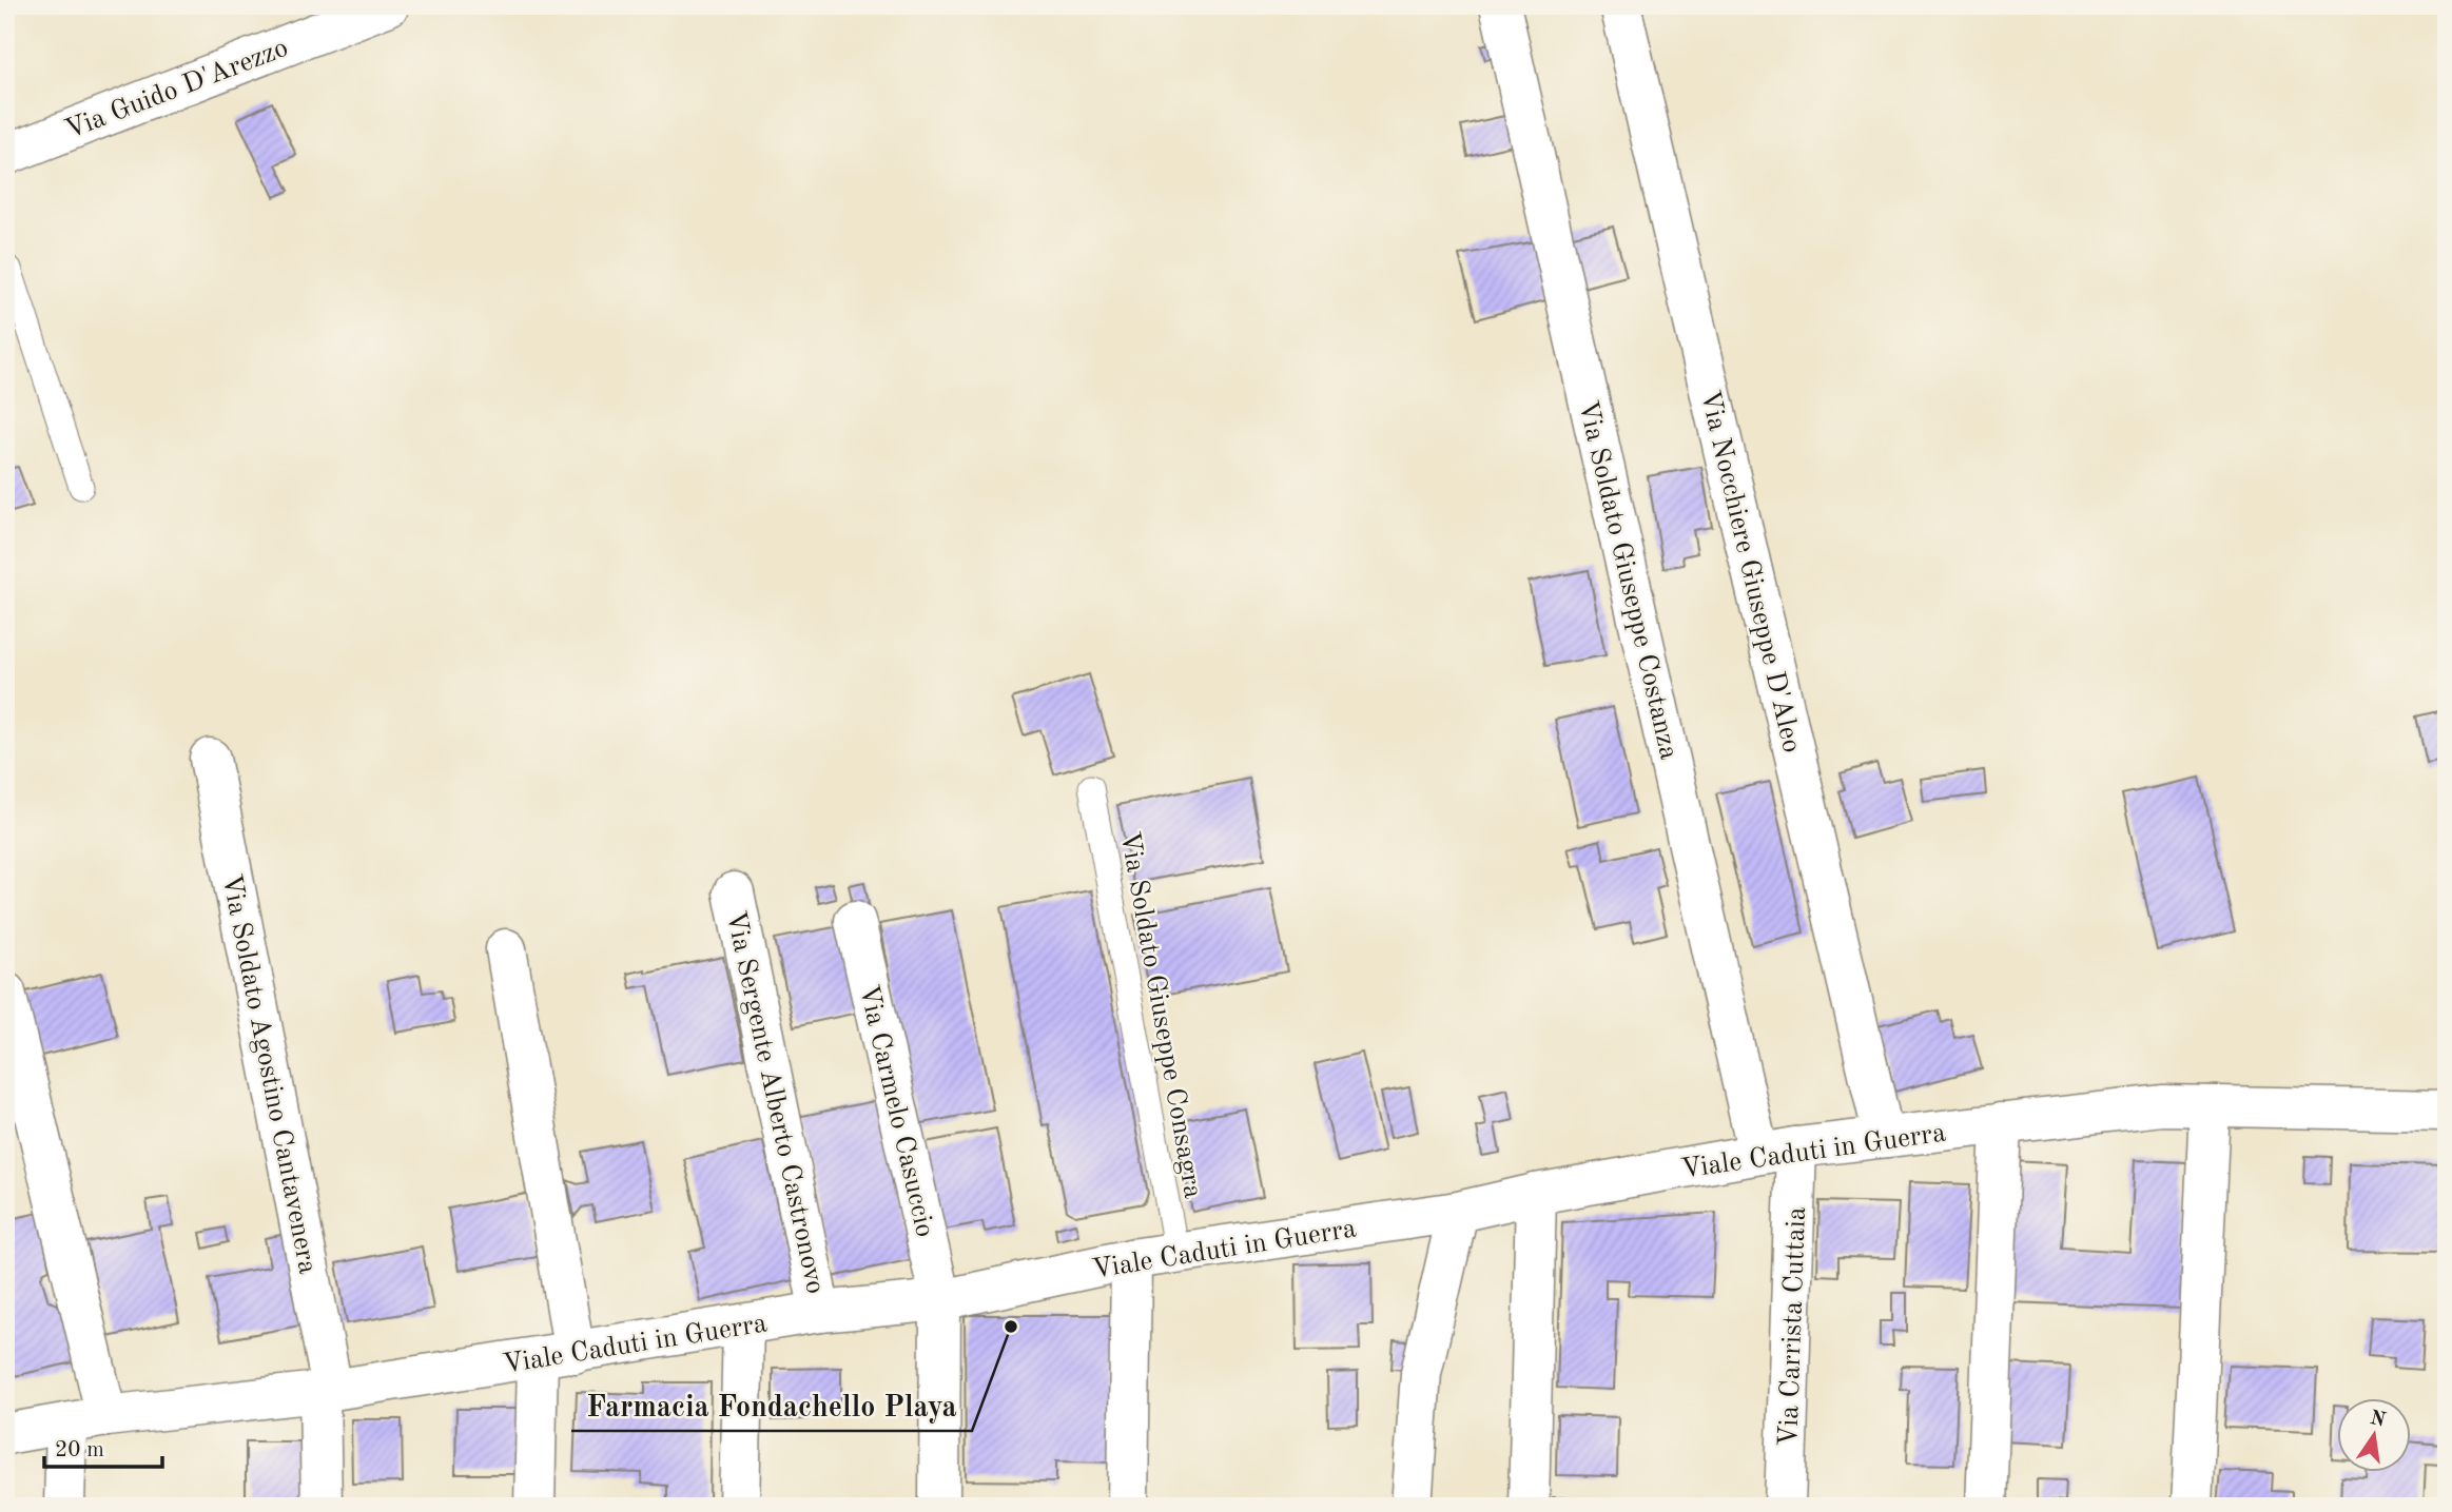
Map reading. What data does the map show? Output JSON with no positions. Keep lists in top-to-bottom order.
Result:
{
  "streets": {
    "street": [
      "Via Guido D'Arezzo",
      "Via Nocchiere Giuseppe D'Aleo",
      "Via Soldato Giuseppe Costanza",
      "Via Soldato Agostino Cantavenera",
      "Via Sergente Alberto Castronovo",
      "Via Carmelo Casuccio",
      "Viale Caduti in Guerra",
      "Via Carrista Cuttaia"
    ],
    "lane": ["Via Soldato Giuseppe Consagra"]
  },
  "crossings": [
    ["Via Nocchiere Giuseppe D'Aleo", "Viale Caduti in Guerra"],
    ["Via Soldato Giuseppe Costanza", "Viale Caduti in Guerra"],
    ["Via Soldato Giuseppe Costanza", "Via Carrista Cuttaia"],
    ["Via Soldato Giuseppe Consagra", "Viale Caduti in Guerra"],
    ["Via Soldato Agostino Cantavenera", "Viale Caduti in Guerra"],
    ["Via Sergente Alberto Castronovo", "Viale Caduti in Guerra"],
    ["Via Carmelo Casuccio", "Viale Caduti in Guerra"],
    ["Viale Caduti in Guerra", "Via Carrista Cuttaia"]
  ],
  "places": ["Farmacia Fondachello Playa"],
  "scale_bar": "20 m",
  "north": "top"
}
